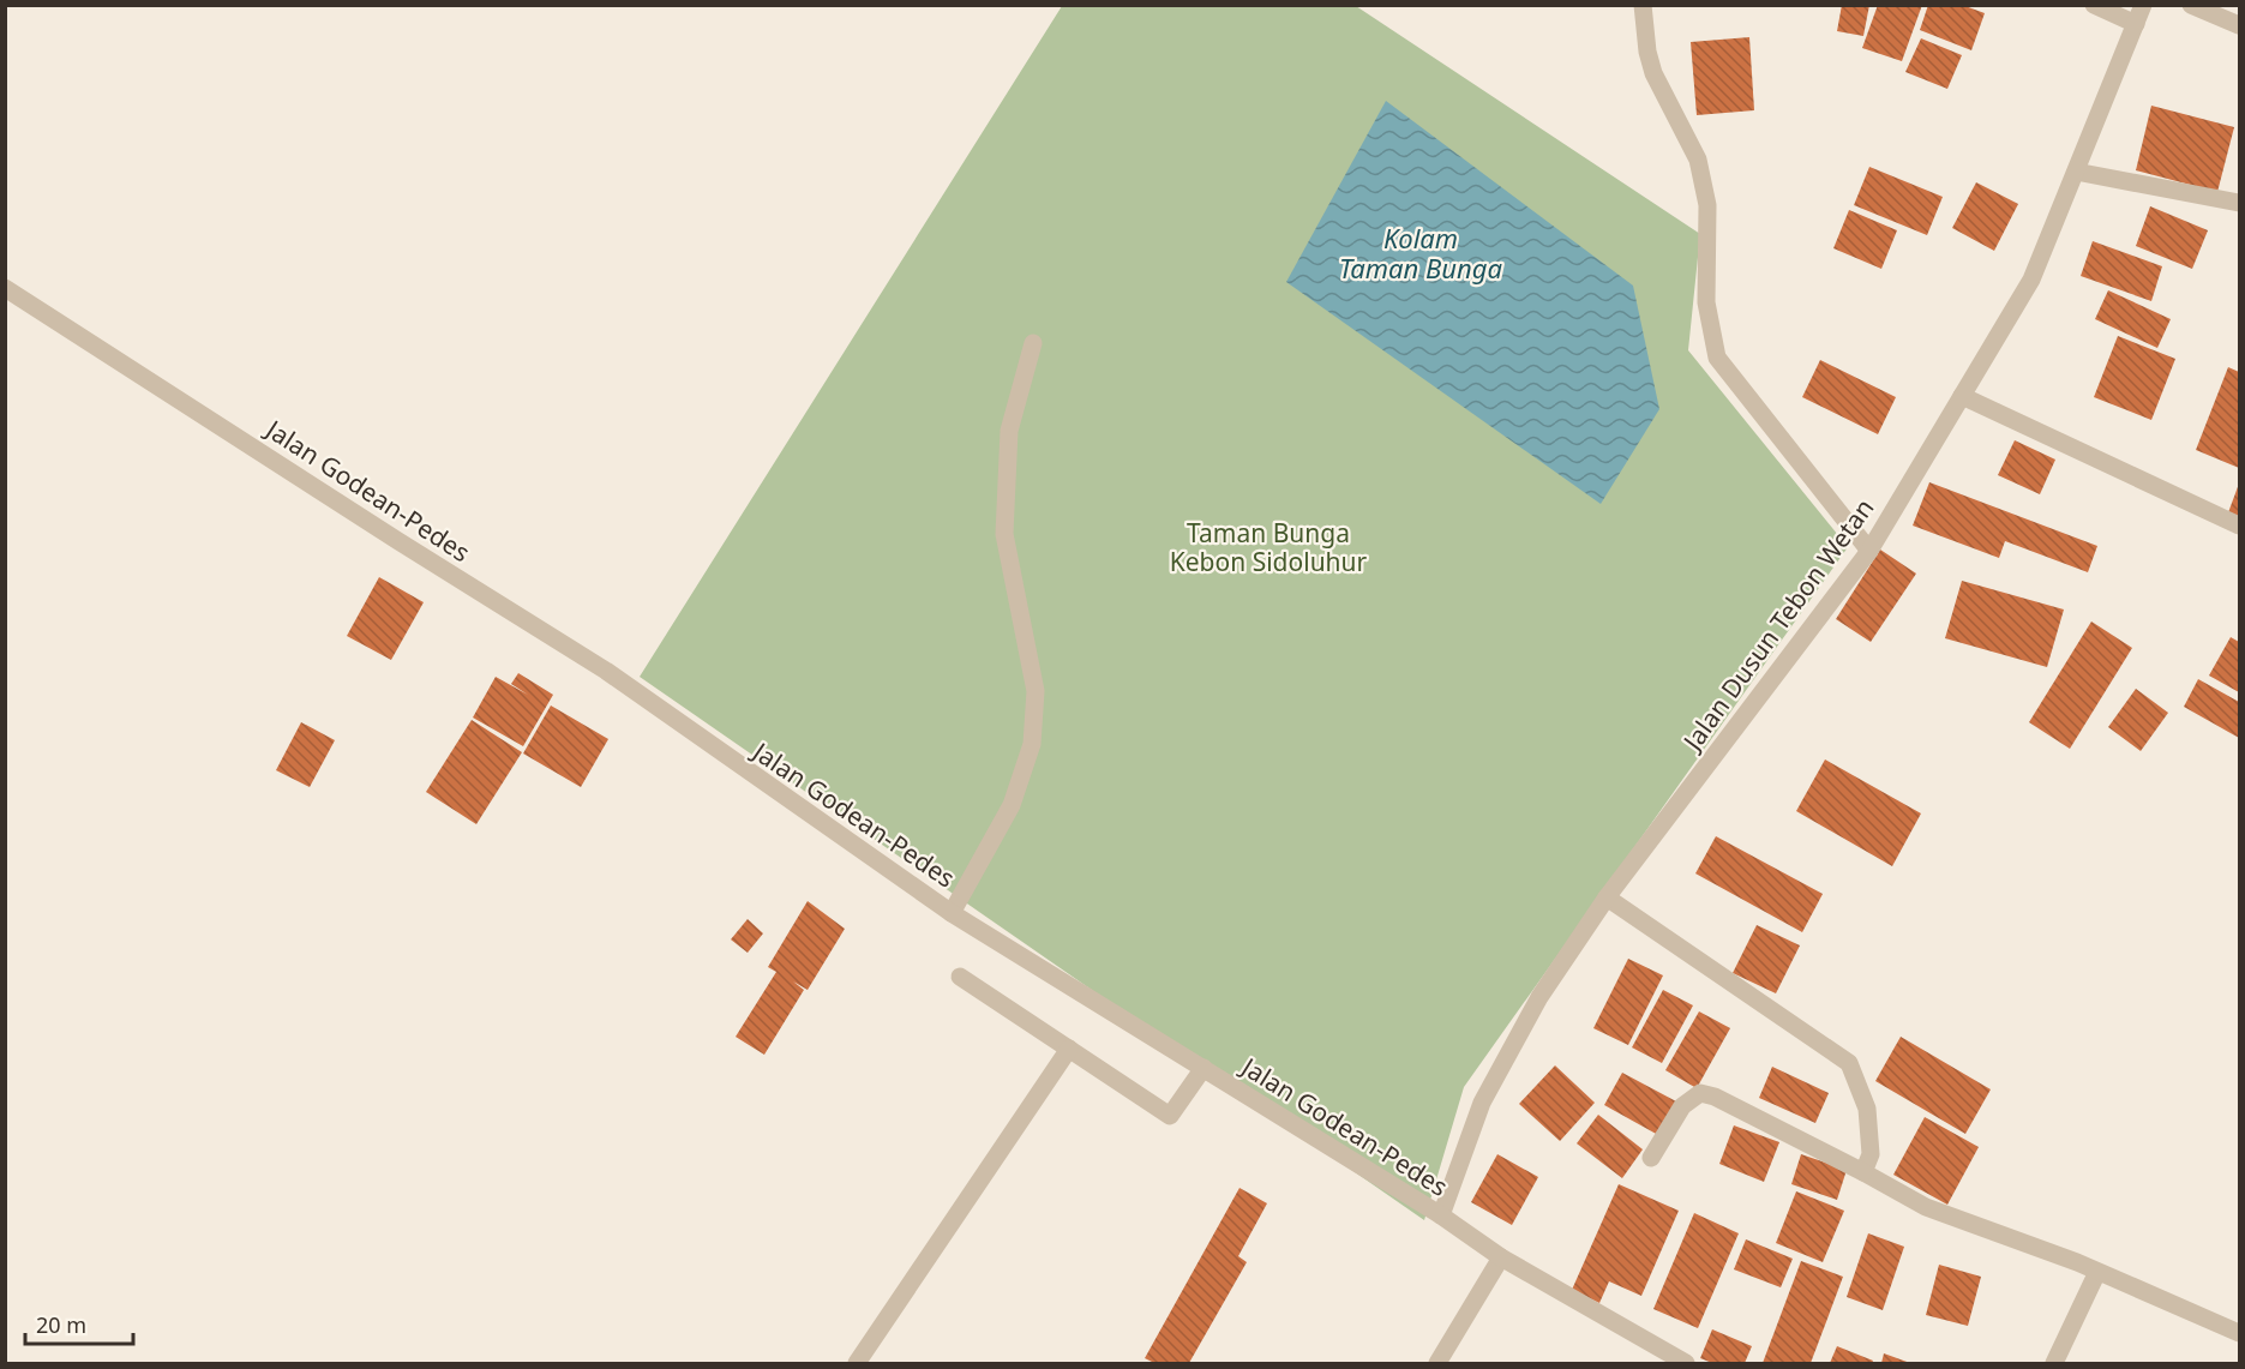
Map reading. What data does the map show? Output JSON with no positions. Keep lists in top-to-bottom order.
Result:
{
  "streets": {
    "street": ["Jalan Godean-Pedes", "Jalan Dusun Tebon Wetan"]
  },
  "crossings": [
    ["Jalan Godean-Pedes", "Jalan Dusun Tebon Wetan"]
  ],
  "water": ["Kolam Taman Bunga"],
  "parks": ["Taman Bunga Kebon Sidoluhur"],
  "scale_bar": "20 m"
}
